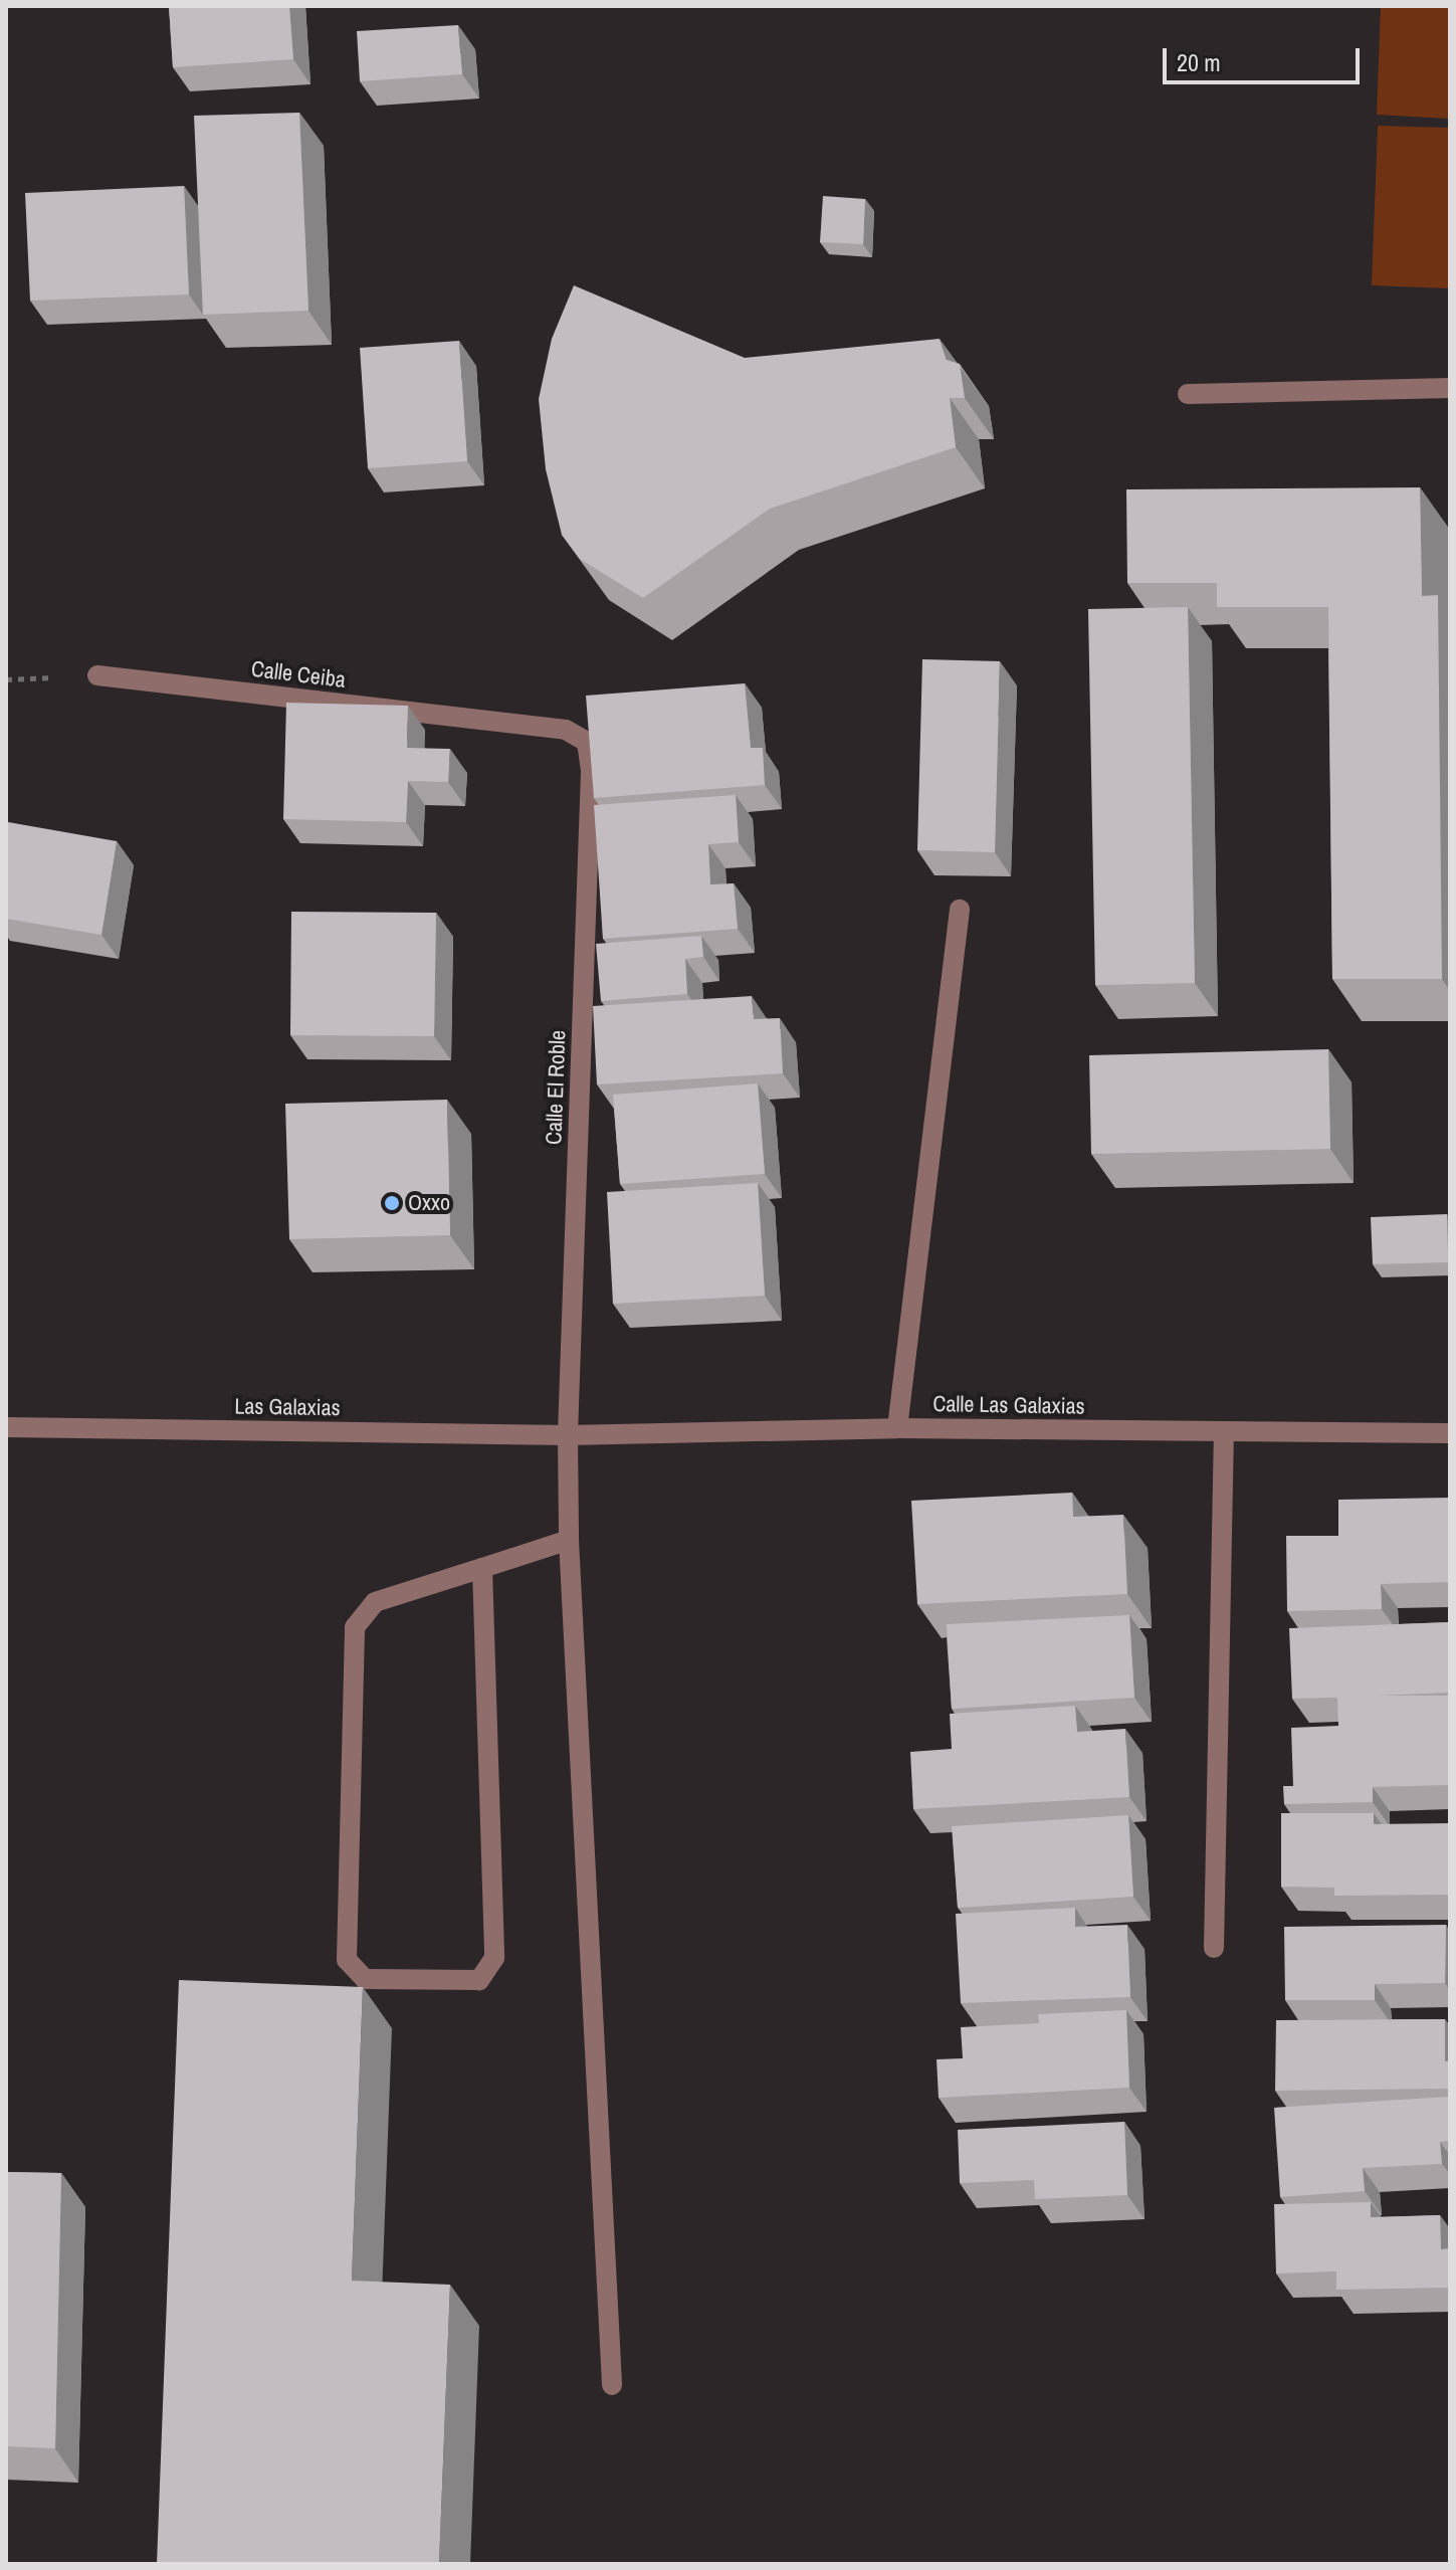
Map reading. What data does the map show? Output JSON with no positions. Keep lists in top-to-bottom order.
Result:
{
  "streets": {
    "street": [
      "Calle Ceiba",
      "Calle El Roble",
      "Calle Las Galaxias",
      "Las Galaxias"
    ]
  },
  "crossings": [
    ["Calle Ceiba", "Calle El Roble"],
    ["Calle El Roble", "Calle Las Galaxias"],
    ["Calle El Roble", "Las Galaxias"],
    ["Calle Las Galaxias", "Las Galaxias"]
  ],
  "places": ["Oxxo"],
  "scale_bar": "20 m"
}
